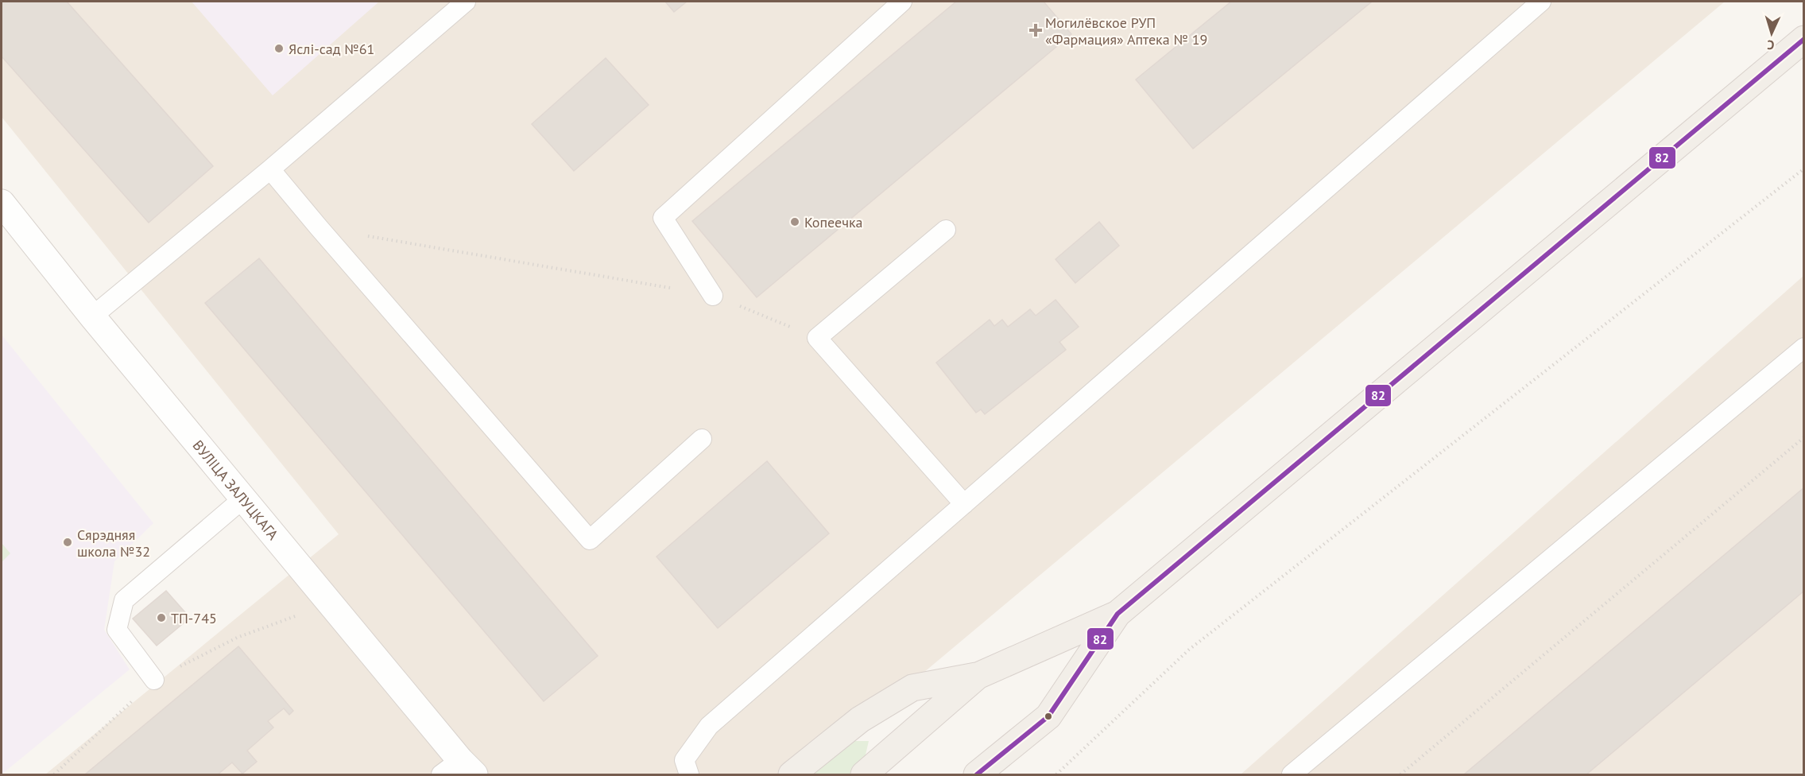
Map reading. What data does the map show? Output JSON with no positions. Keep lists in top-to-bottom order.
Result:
{
  "streets": {
    "street": ["ВУЛІЦА ЗАЛУЦКАГА"]
  },
  "places": {
    "health": ["Могилёвское РУП «Фармация» Аптека № 19"],
    "other": [
      "Яслі-сад №61",
      "Копеечка",
      "Сярэдняя школа №32",
      "ТП-745"
    ]
  },
  "lines": ["transit line 82"],
  "north": "bottom"
}
